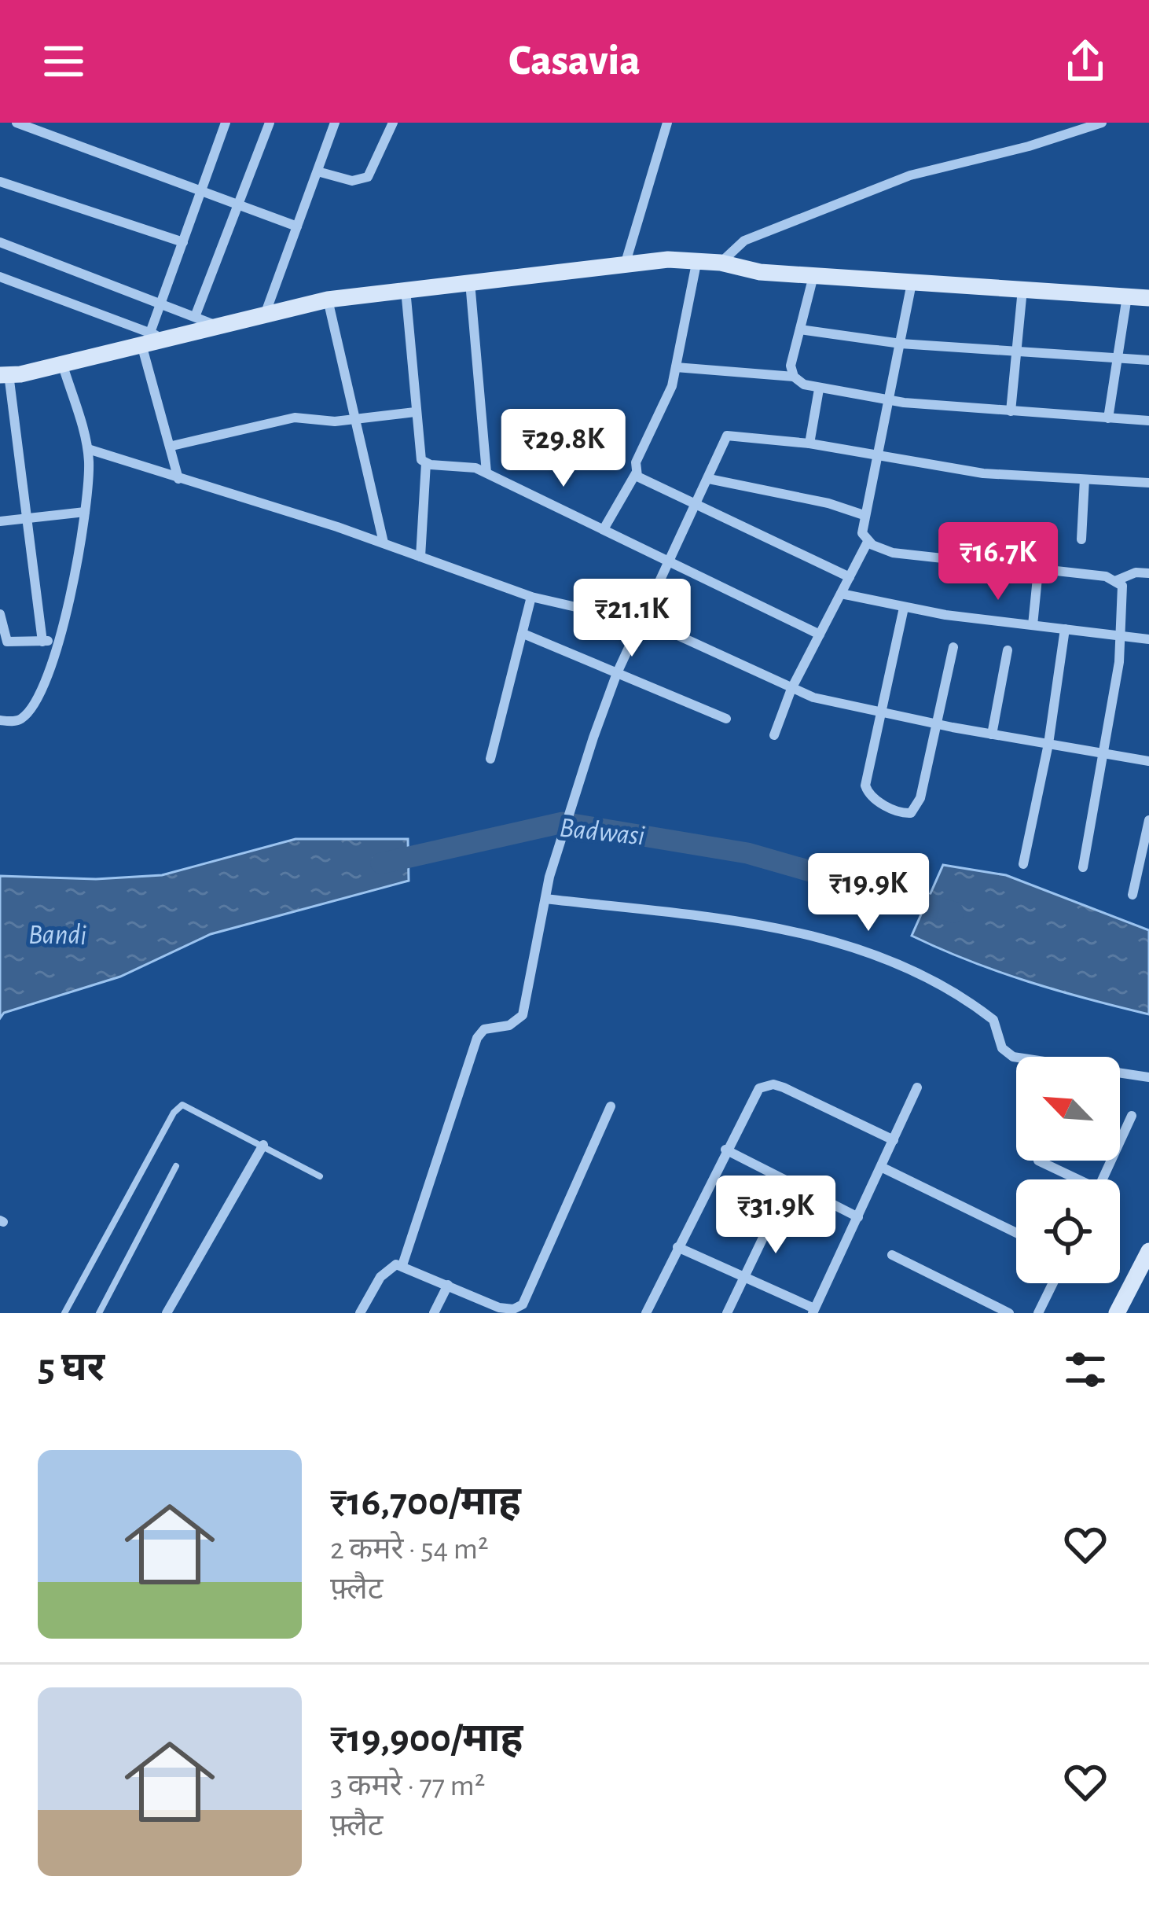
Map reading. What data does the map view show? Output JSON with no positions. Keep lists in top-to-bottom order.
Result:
{
  "water": ["Badwasi", "Bandi"],
  "north": "top left",
  "page": {
    "header": "Casavia",
    "price": [
      "₹29.8K",
      "₹16.7K",
      "₹21.1K",
      "₹19.9K",
      "₹31.9K"
    ],
    "heading": "5 घर",
    "list": [
      {
        "name": "₹16,700/माह",
        "note": "2 कमरे · 54 m² · फ़्लैट"
      },
      {
        "name": "₹19,900/माह",
        "note": "3 कमरे · 77 m² · फ़्लैट"
      }
    ]
  }
}
